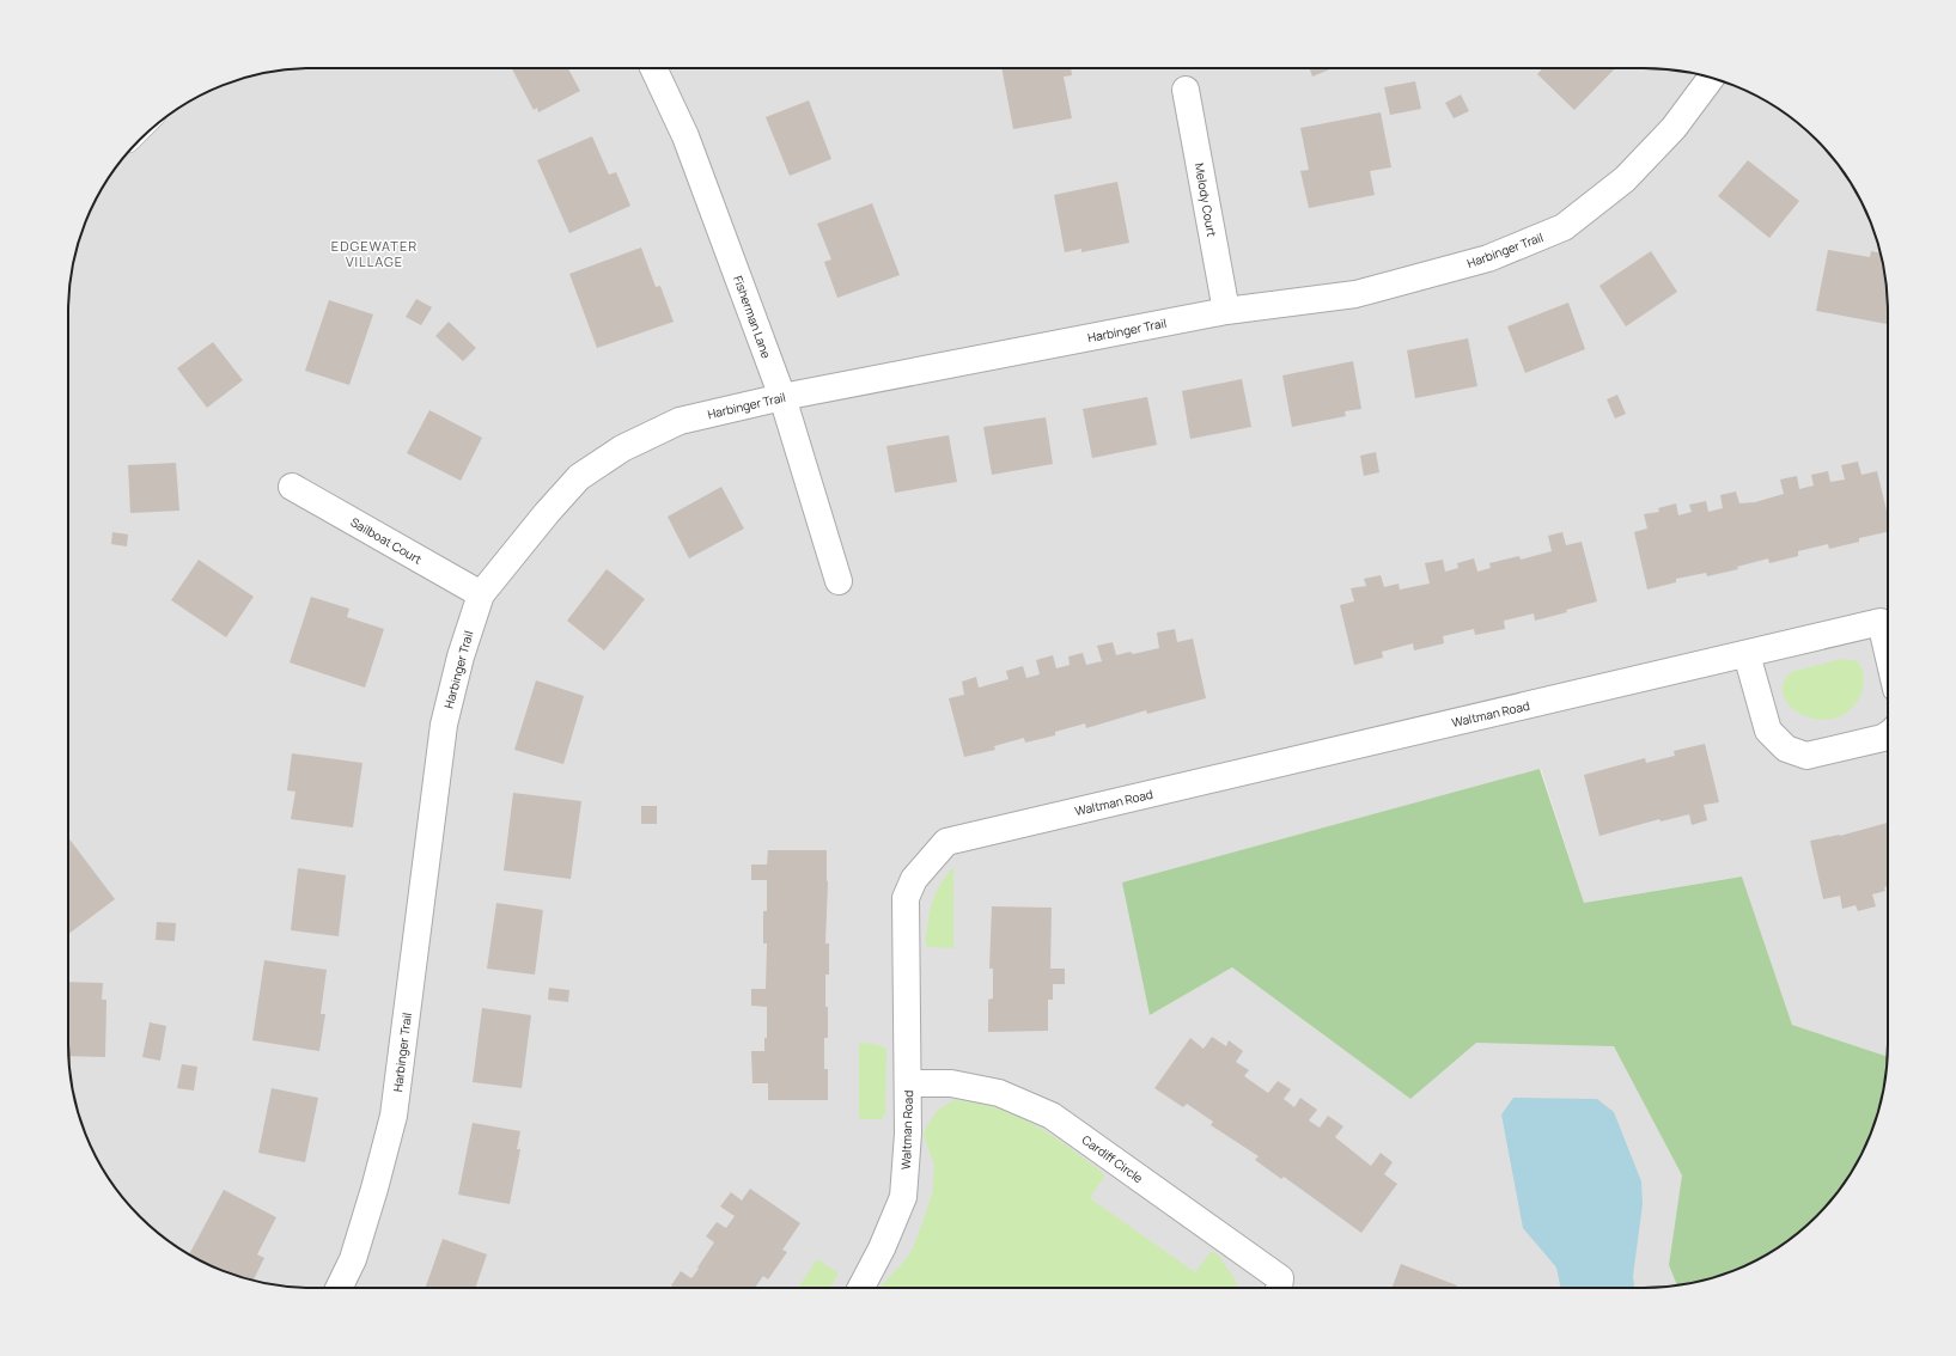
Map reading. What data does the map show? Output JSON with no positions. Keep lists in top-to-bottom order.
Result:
{
  "streets": {
    "street": [
      "Melody Court",
      "Harbinger Trail",
      "Fisherman Lane",
      "Sailboat Court",
      "Waltman Road",
      "Cardiff Circle"
    ]
  },
  "crossings": [
    ["Melody Court", "Harbinger Trail"],
    ["Harbinger Trail", "Fisherman Lane"],
    ["Harbinger Trail", "Sailboat Court"],
    ["Waltman Road", "Cardiff Circle"]
  ],
  "districts": ["EDGEWATER VILLAGE"]
}
